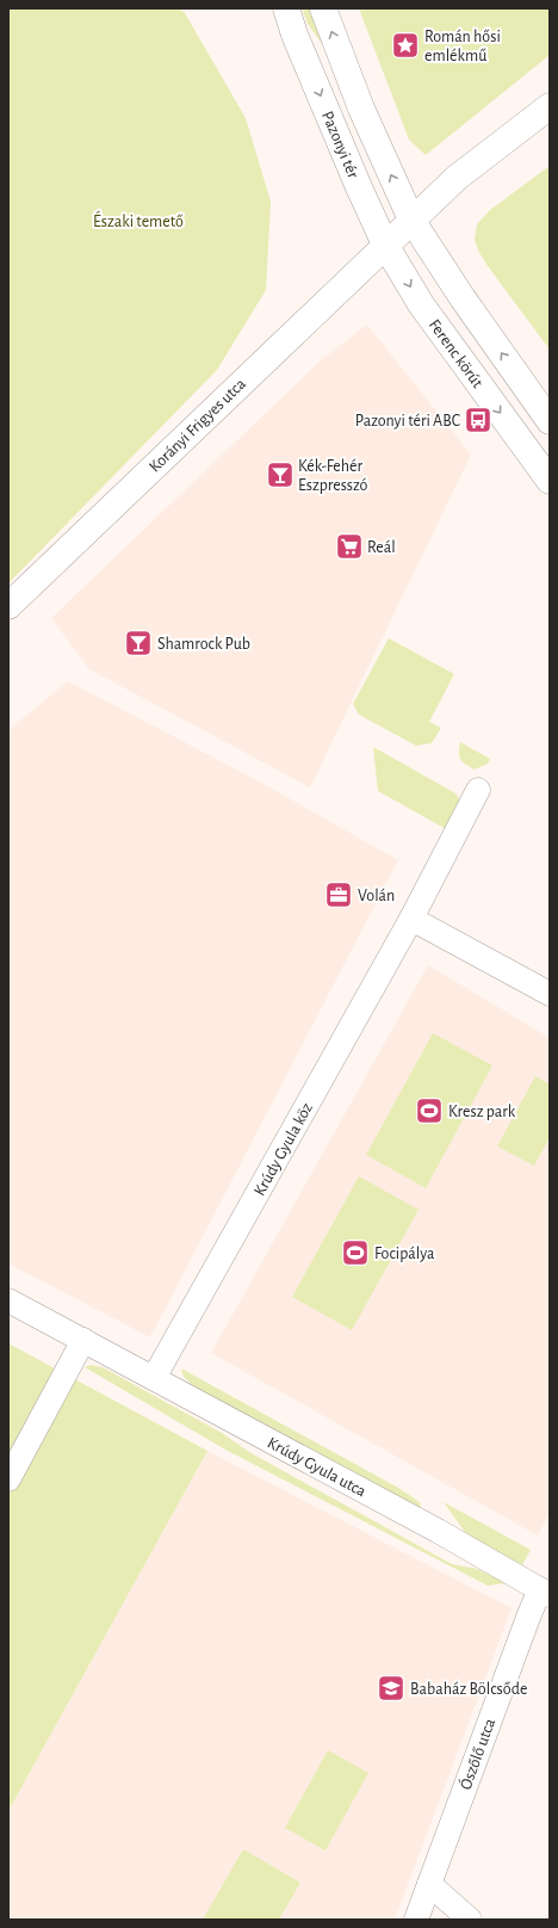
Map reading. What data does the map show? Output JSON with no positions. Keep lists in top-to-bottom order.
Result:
{
  "streets": {
    "main road": ["Pazonyi tér", "Ferenc körút", "Korányi Frigyes utca"],
    "street": ["Krúdy Gyula köz", "Krúdy Gyula utca", "Ószőlő utca"]
  },
  "crossings": [
    ["Pazonyi tér", "Ferenc körút"],
    ["Pazonyi tér", "Korányi Frigyes utca"],
    ["Ferenc körút", "Korányi Frigyes utca"],
    ["Krúdy Gyula köz", "Krúdy Gyula utca"],
    ["Krúdy Gyula utca", "Ószőlő utca"]
  ],
  "parks": ["Északi temető"],
  "places": {
    "place": ["Román hősi emlékmű"],
    "bus stop": ["Pazonyi téri ABC"],
    "bar": ["Kék-Fehér Eszpresszó", "Shamrock Pub"],
    "supermarket": ["Reál"],
    "office": ["Volán"],
    "sports": ["Kresz park", "Focipálya"],
    "school or university": ["Babaház Bölcsőde"]
  }
}
